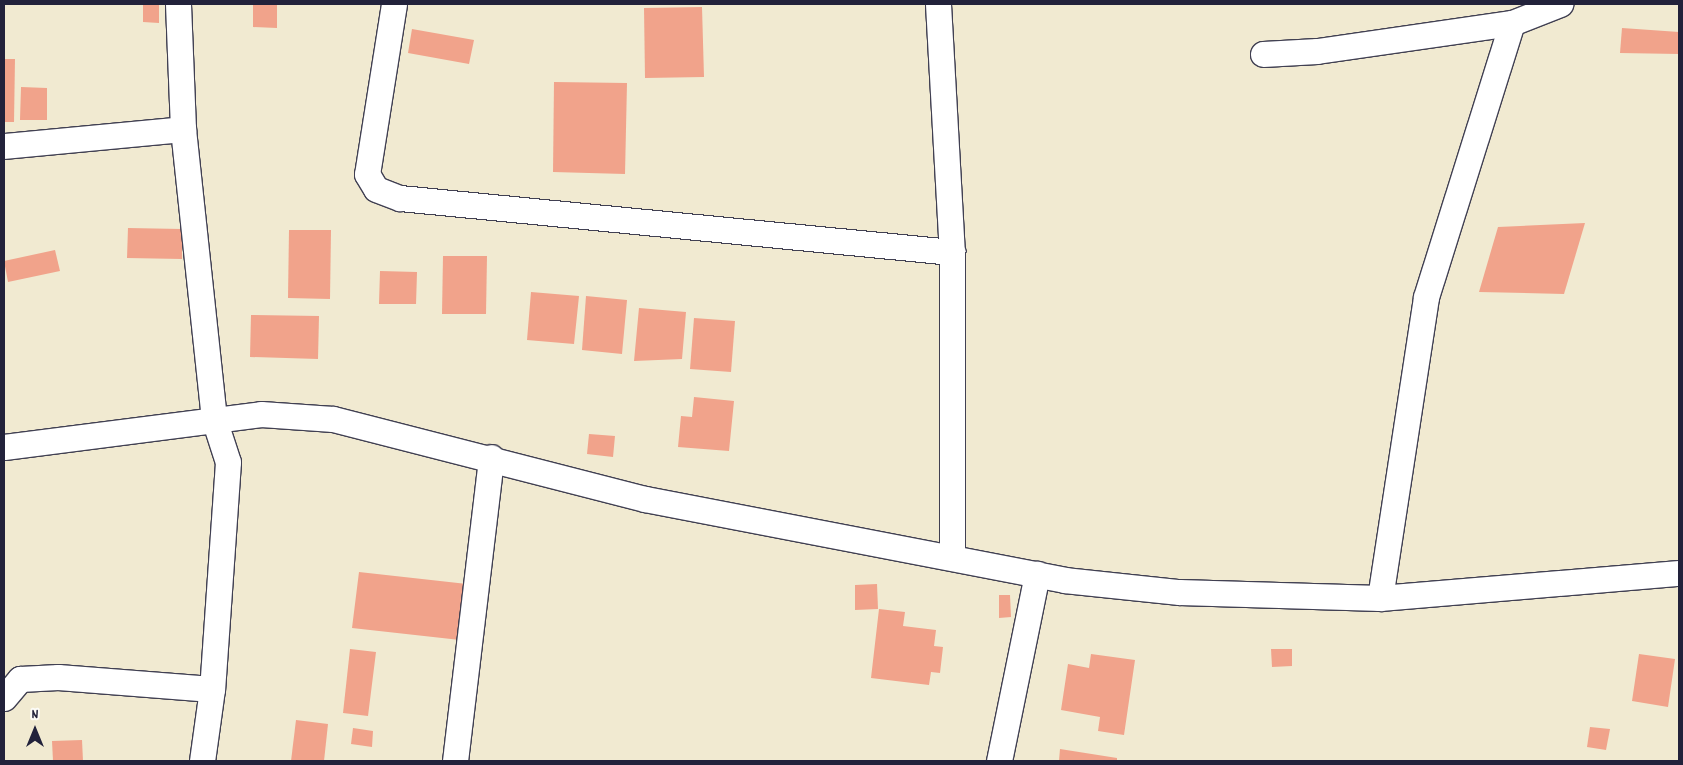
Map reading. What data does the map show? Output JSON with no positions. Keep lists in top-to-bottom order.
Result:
{
  "north": "top"
}
